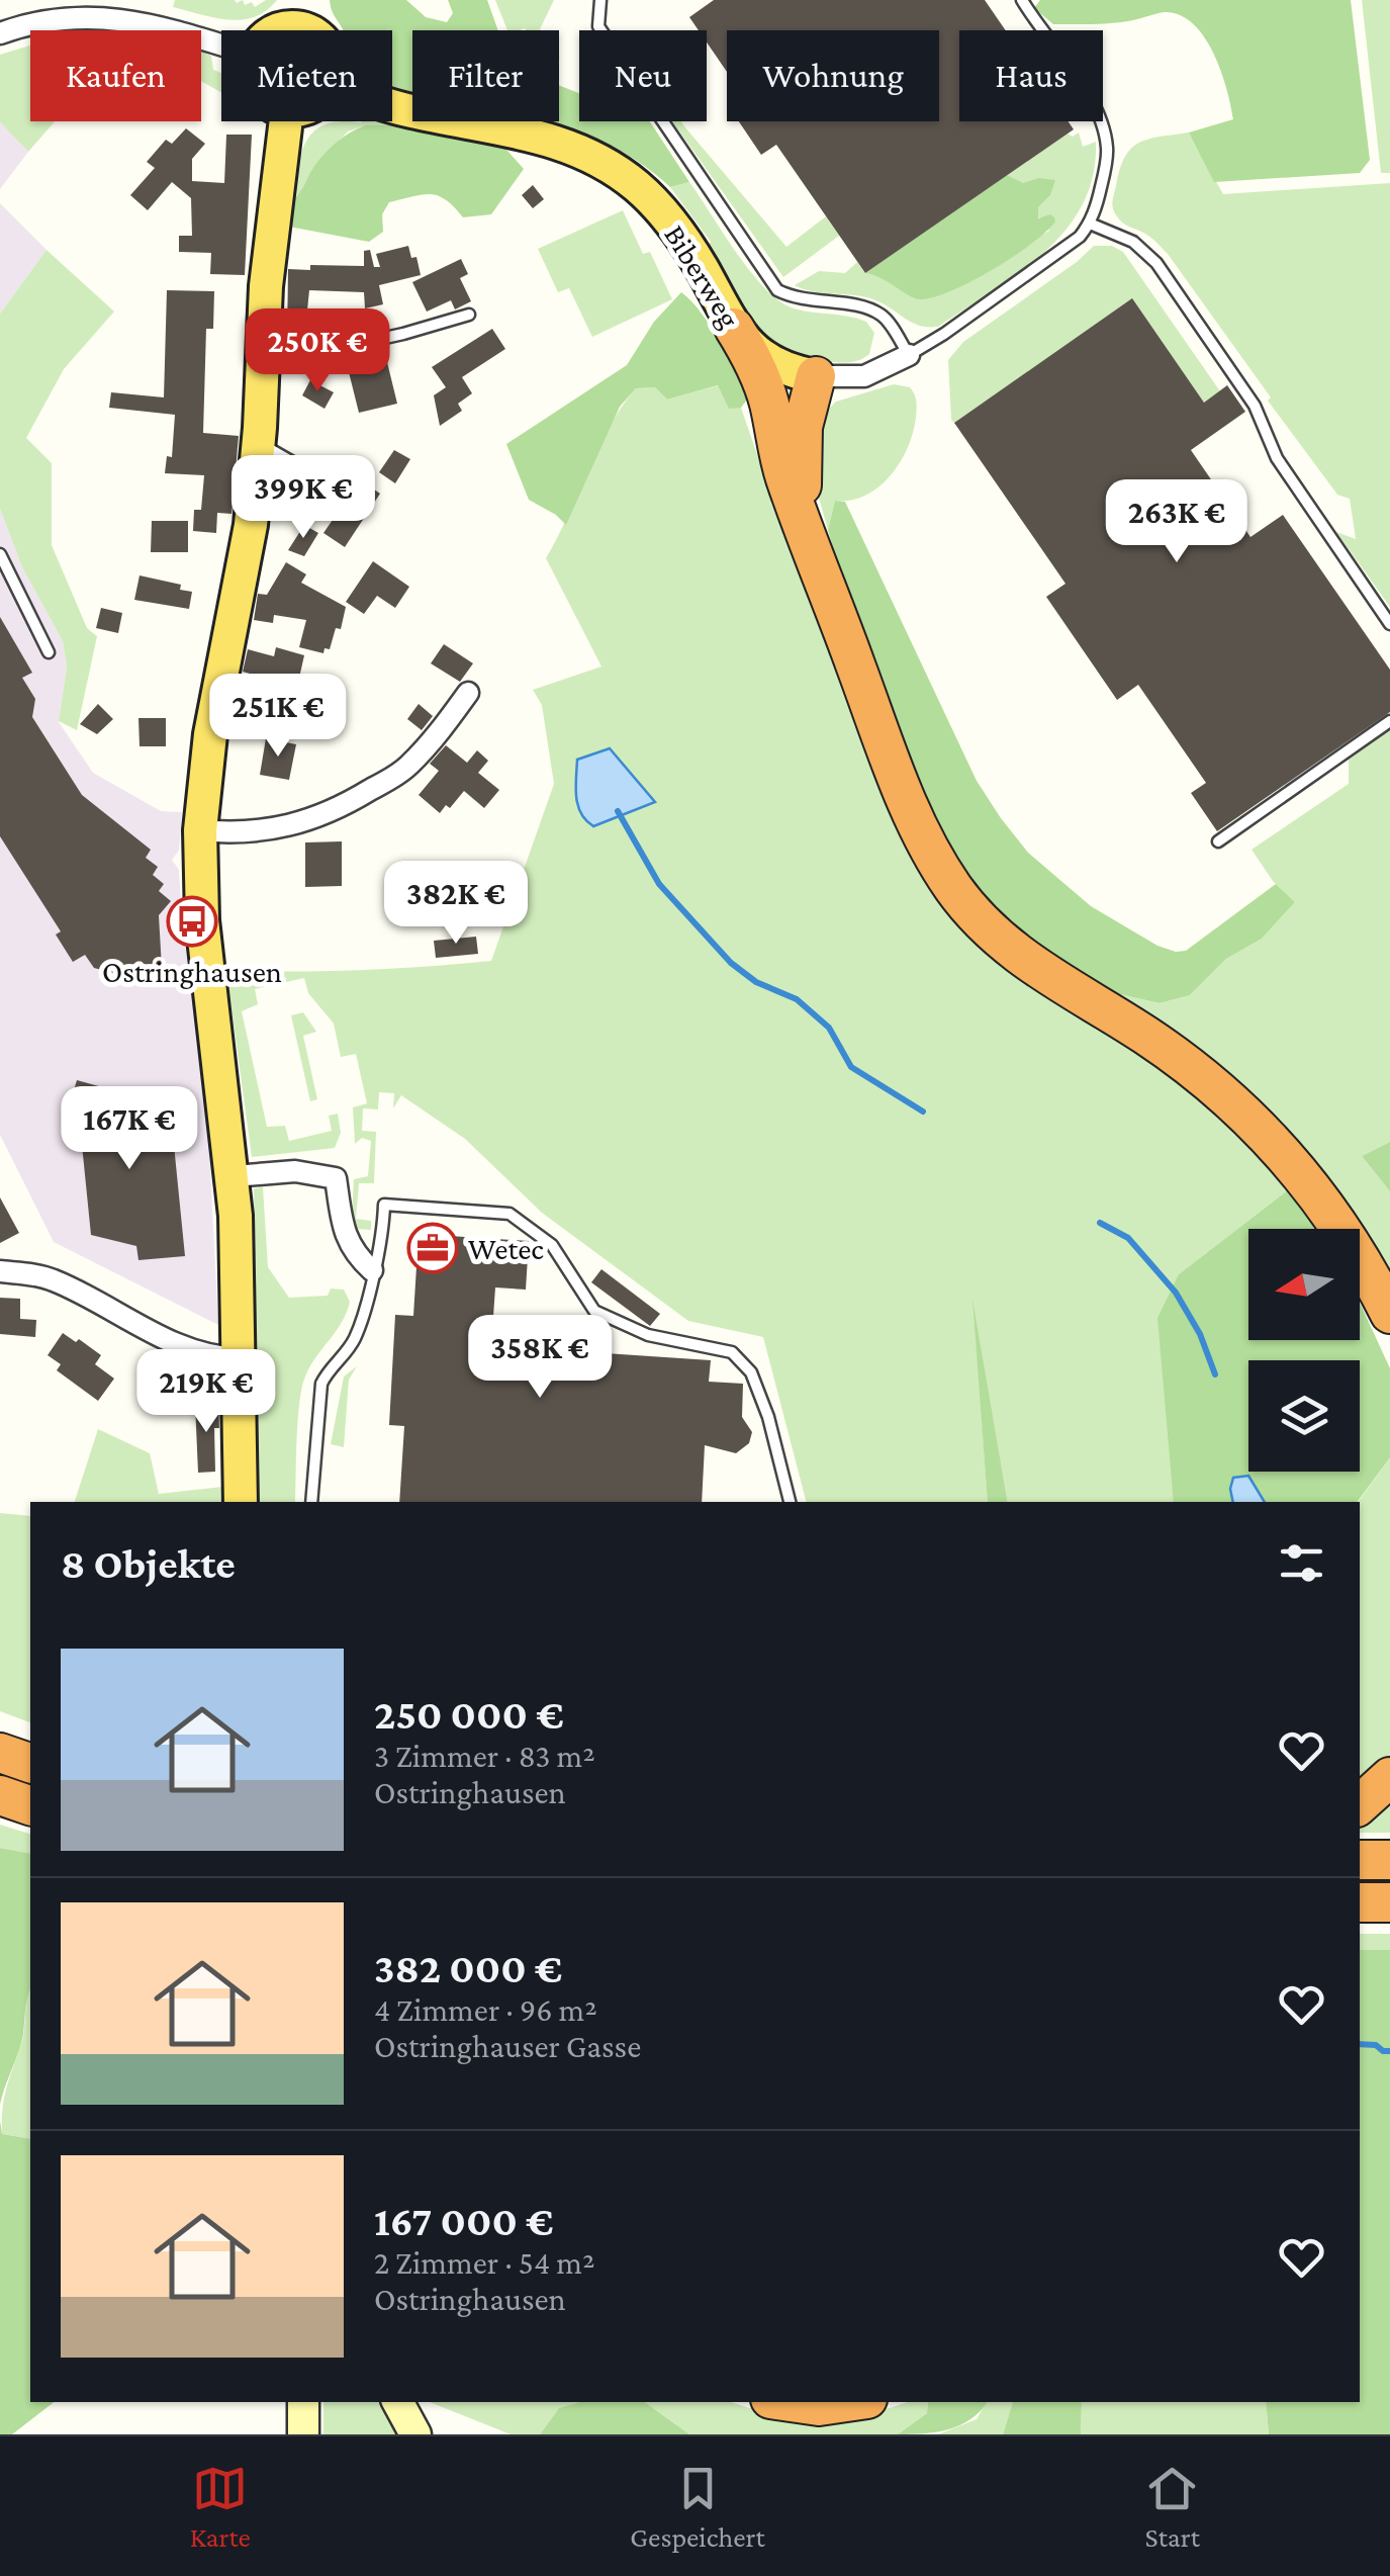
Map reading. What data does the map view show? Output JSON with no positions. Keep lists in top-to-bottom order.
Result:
{
  "streets": {
    "main road": ["Biberweg"]
  },
  "places": {
    "bus stop": ["Ostringhausen"],
    "office": ["Wetec"]
  },
  "north": "left",
  "page": {
    "chip": [
      "Kaufen",
      "Mieten",
      "Filter",
      "Neu",
      "Wohnung",
      "Haus"
    ],
    "price": [
      "250K €",
      "399K €",
      "263K €",
      "251K €",
      "382K €",
      "167K €",
      "358K €",
      "219K €"
    ],
    "heading": "8 Objekte",
    "list": [
      {
        "name": "250 000 €",
        "note": "3 Zimmer · 83 m² · Ostringhausen"
      },
      {
        "name": "382 000 €",
        "note": "4 Zimmer · 96 m² · Ostringhauser Gasse"
      },
      {
        "name": "167 000 €",
        "note": "2 Zimmer · 54 m² · Ostringhausen"
      }
    ],
    "tabs": ["Karte", "Gespeichert", "Start"]
  }
}
